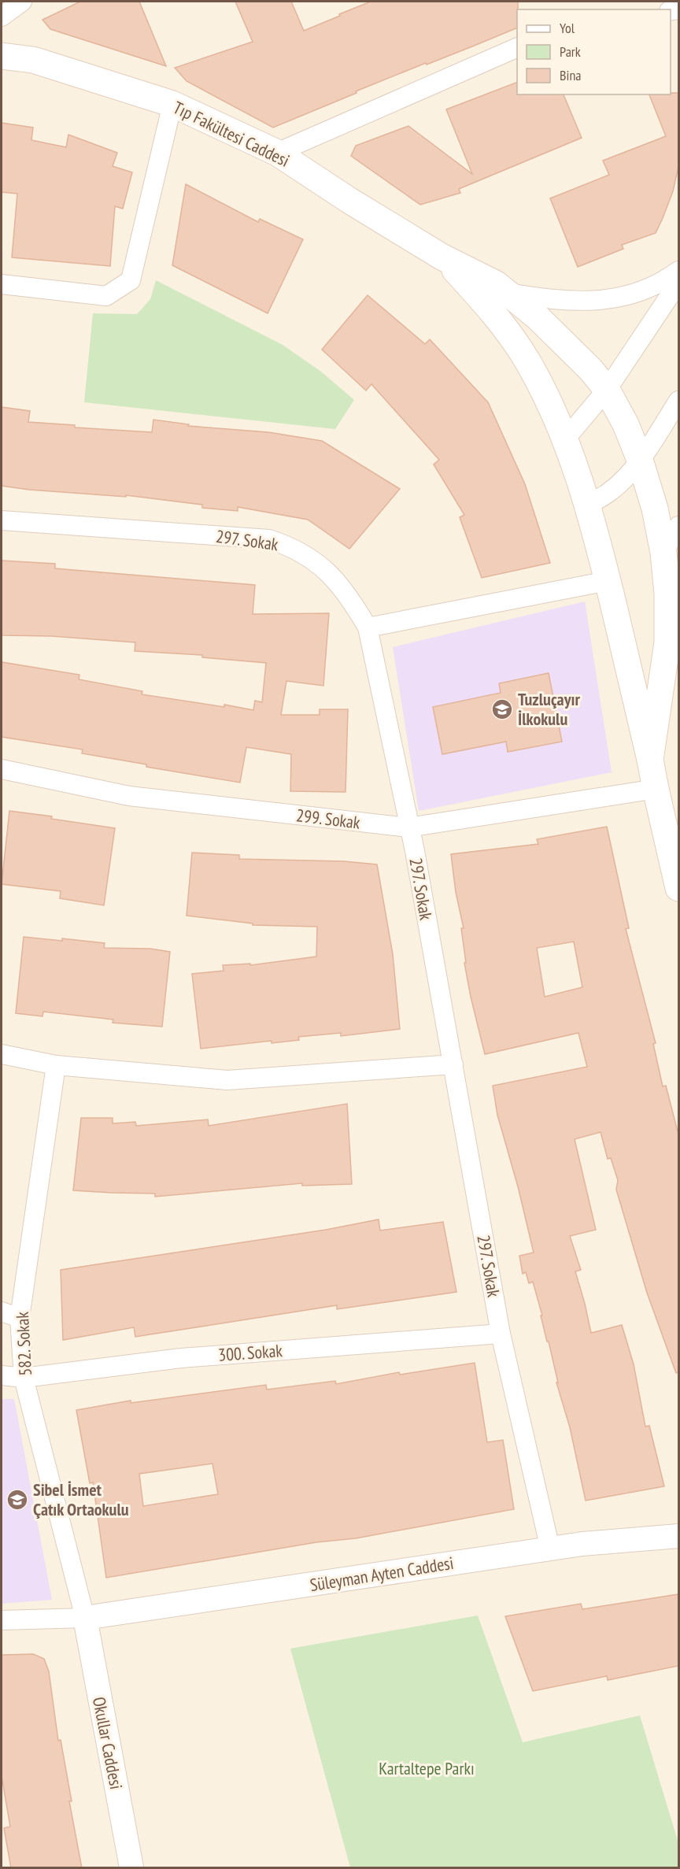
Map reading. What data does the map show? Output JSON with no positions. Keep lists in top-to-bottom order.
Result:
{
  "streets": {
    "main road": ["Tıp Fakültesi Caddesi"],
    "street": [
      "297. Sokak",
      "299. Sokak",
      "582. Sokak",
      "300. Sokak",
      "Süleyman Ayten Caddesi",
      "Okullar Caddesi"
    ]
  },
  "crossings": [
    ["297. Sokak", "299. Sokak"],
    ["297. Sokak", "300. Sokak"],
    ["297. Sokak", "Süleyman Ayten Caddesi"],
    ["582. Sokak", "300. Sokak"],
    ["582. Sokak", "Süleyman Ayten Caddesi"],
    ["582. Sokak", "Okullar Caddesi"],
    ["Süleyman Ayten Caddesi", "Okullar Caddesi"]
  ],
  "parks": ["Kartaltepe Parkı"],
  "places": {
    "school or university": ["Tuzluçayır İlkokulu", "Sibel İsmet Çatık Ortaokulu"]
  },
  "legend": ["Yol", "Park", "Bina"]
}
